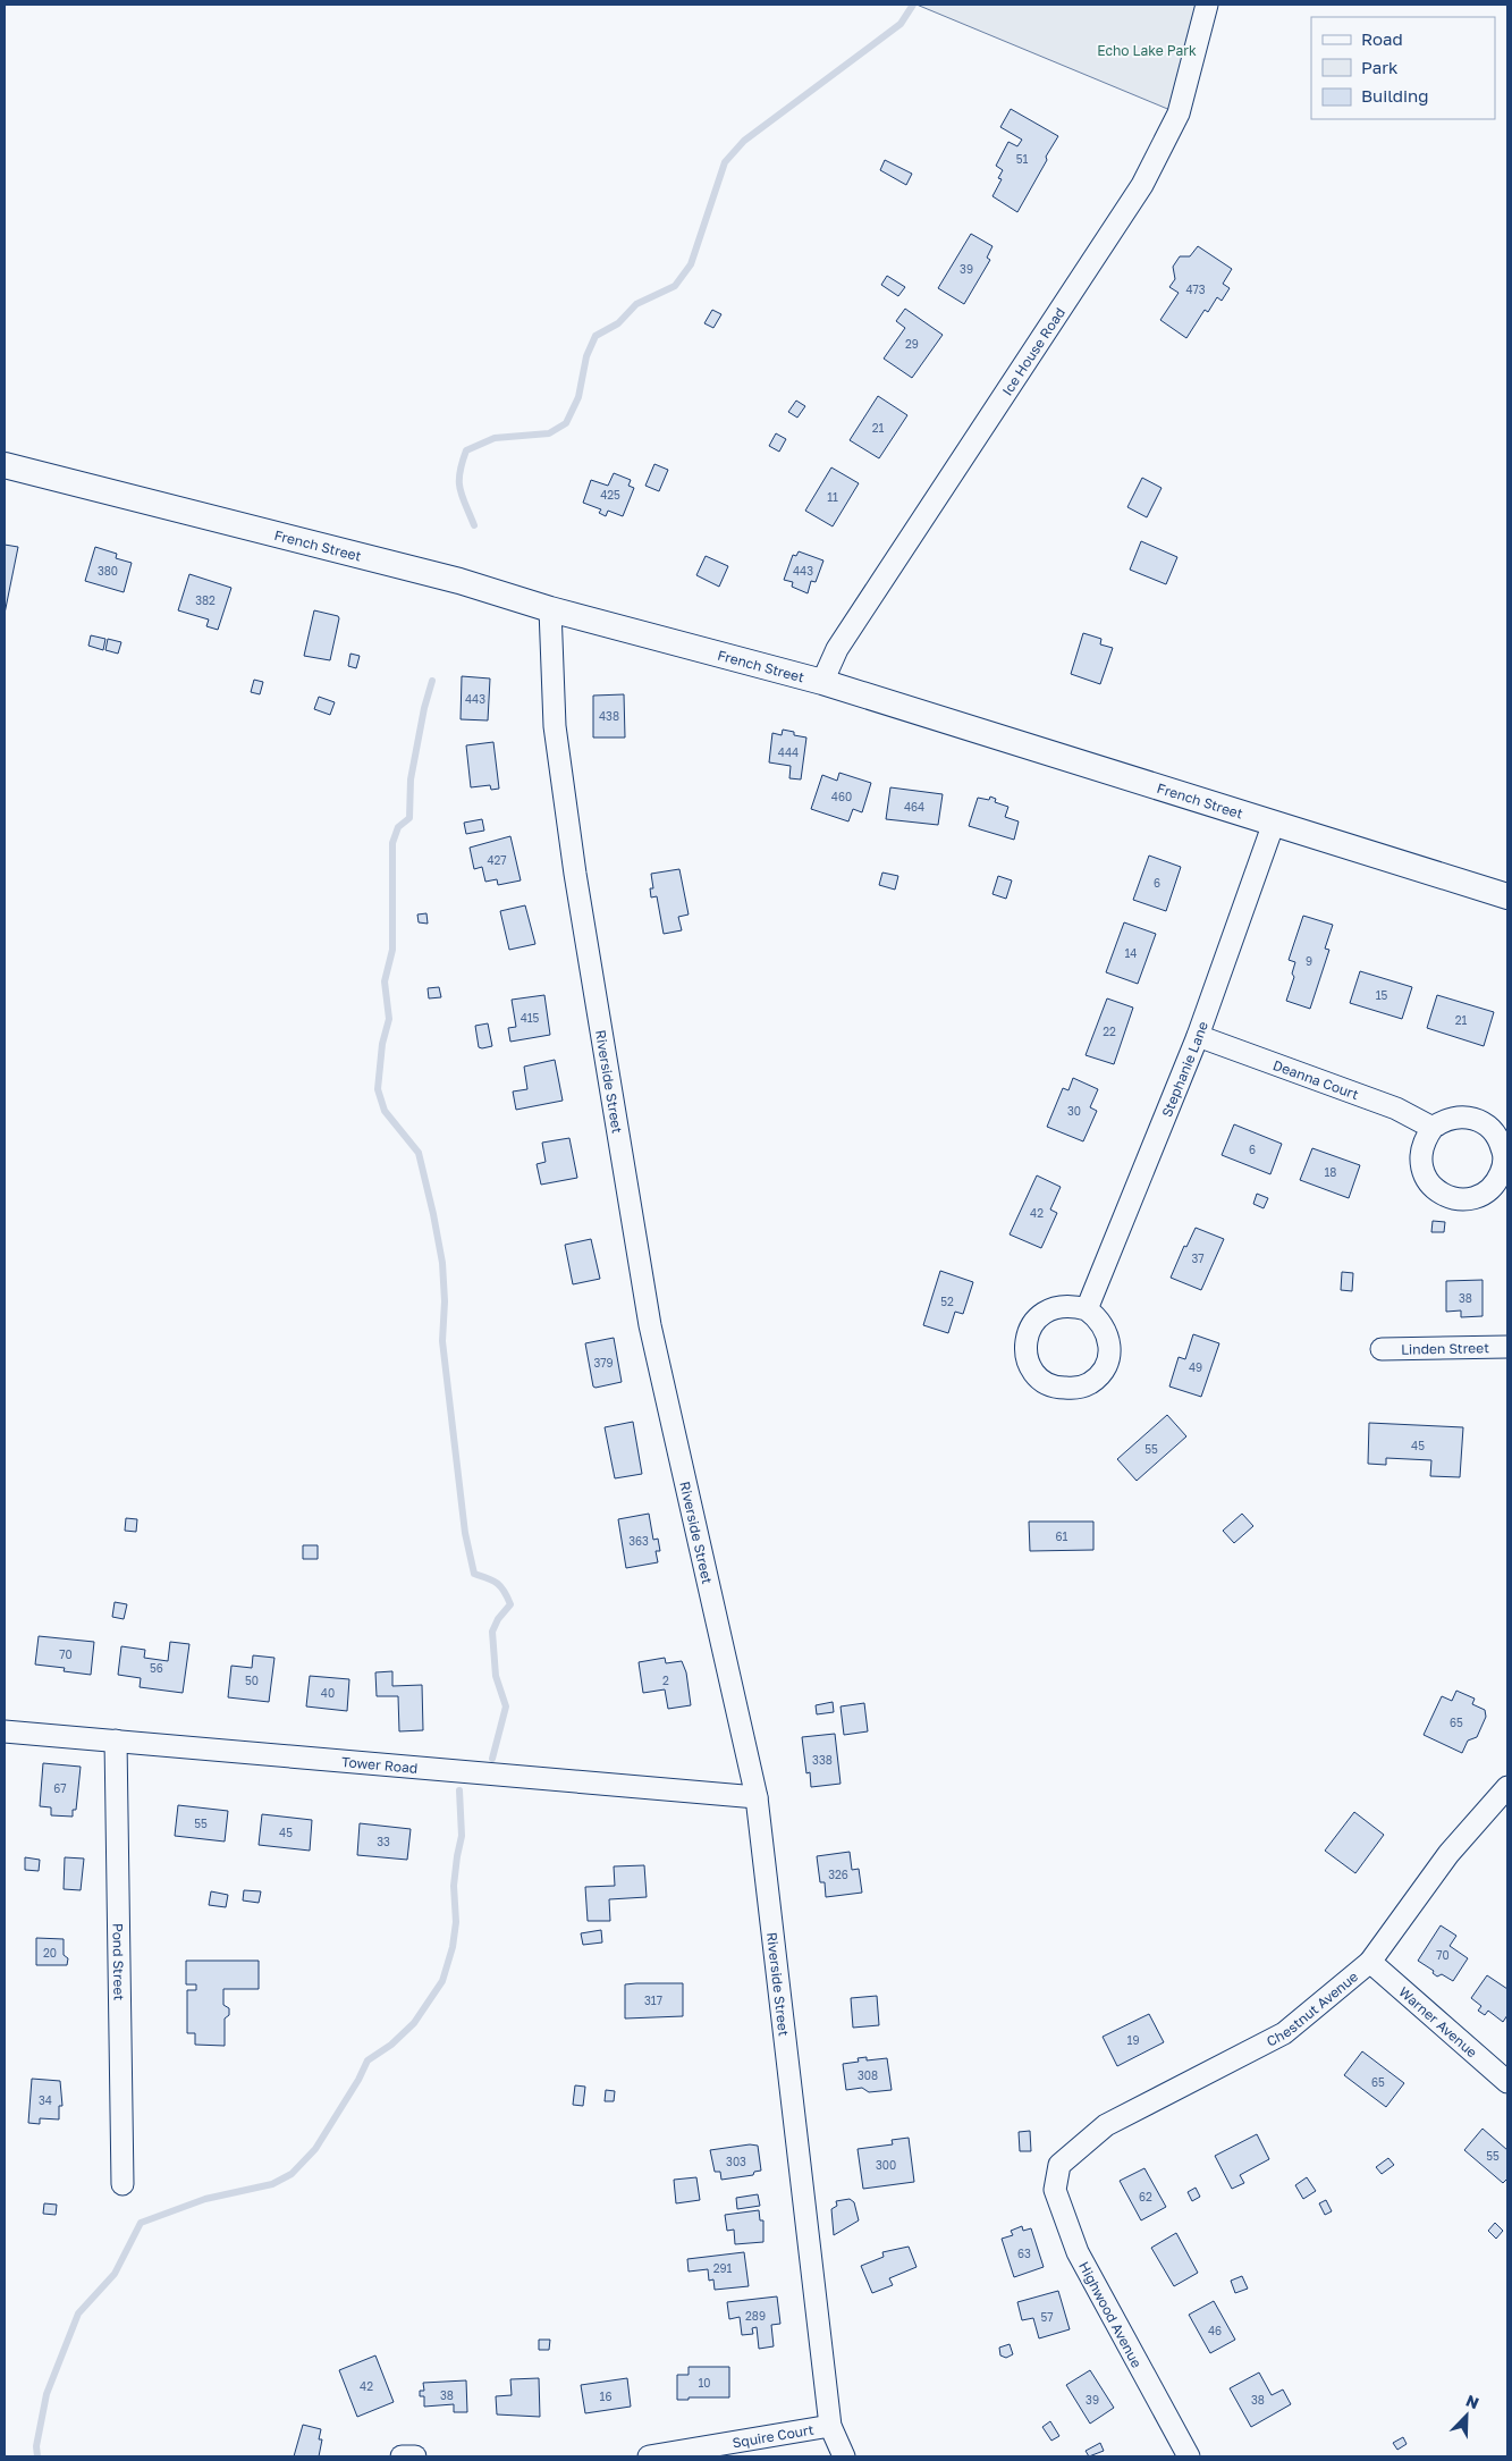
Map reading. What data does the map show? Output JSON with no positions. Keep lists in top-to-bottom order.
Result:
{
  "streets": {
    "street": [
      "Ice House Road",
      "French Street",
      "Stephanie Lane",
      "Deanna Court",
      "Riverside Street",
      "Linden Street",
      "Tower Road",
      "Pond Street",
      "Chestnut Avenue",
      "Warner Avenue",
      "Highwood Avenue",
      "Squire Court"
    ]
  },
  "crossings": [
    ["Ice House Road", "French Street"],
    ["French Street", "Stephanie Lane"],
    ["French Street", "Riverside Street"],
    ["Stephanie Lane", "Deanna Court"],
    ["Riverside Street", "Tower Road"],
    ["Riverside Street", "Squire Court"],
    ["Tower Road", "Pond Street"],
    ["Chestnut Avenue", "Warner Avenue"],
    ["Chestnut Avenue", "Highwood Avenue"]
  ],
  "parks": ["Echo Lake Park"],
  "house_numbers": [
    "51",
    "39",
    "473",
    "29",
    "21",
    "425",
    "11",
    "380",
    "443",
    "382",
    "443",
    "438",
    "444",
    "460",
    "464",
    "427",
    "6",
    "14",
    "9",
    "15",
    "415",
    "21",
    "22",
    "30",
    "6",
    "18",
    "42",
    "37",
    "38",
    "52",
    "379",
    "49",
    "45",
    "55",
    "61",
    "363",
    "70",
    "56",
    "50",
    "2",
    "40",
    "65",
    "338",
    "67",
    "55",
    "45",
    "33",
    "326",
    "20",
    "70",
    "317",
    "19",
    "308",
    "65",
    "34",
    "55",
    "303",
    "300",
    "62",
    "63",
    "291",
    "289",
    "57",
    "46",
    "10",
    "42",
    "38",
    "16",
    "39",
    "38"
  ],
  "legend": ["Road", "Park", "Building"],
  "north": "top right"
}
